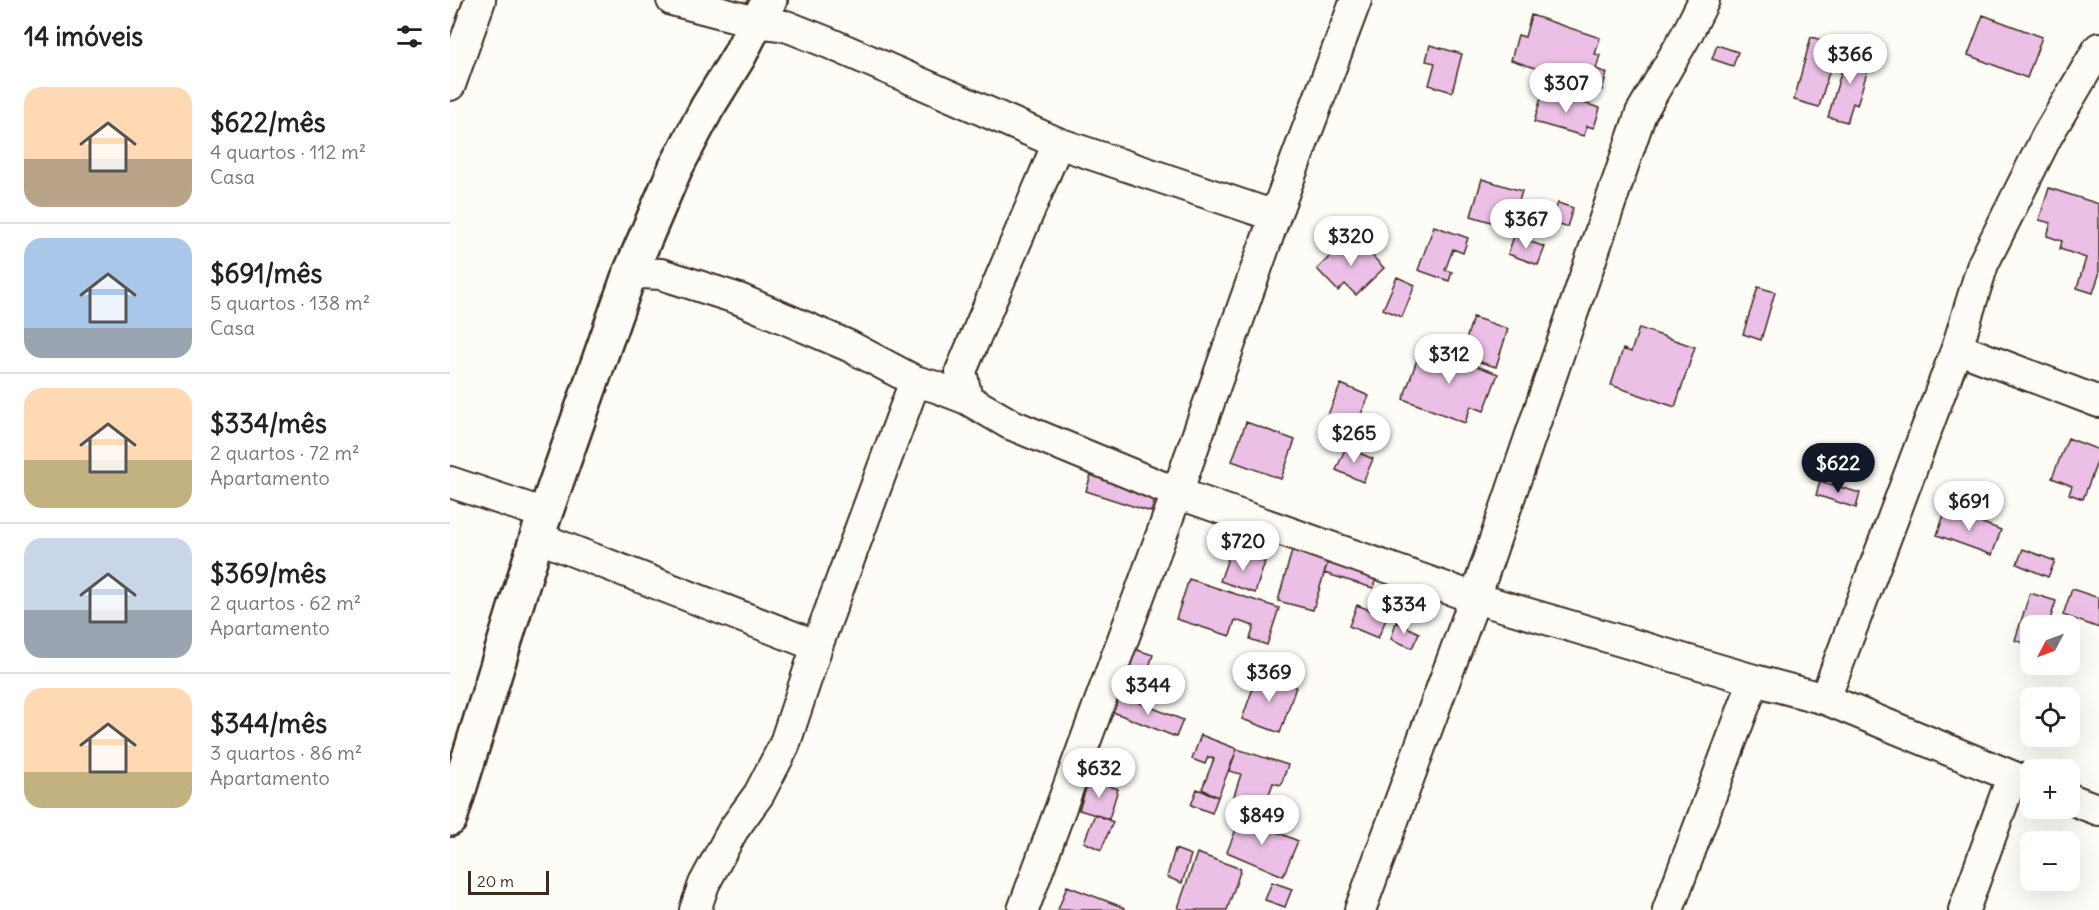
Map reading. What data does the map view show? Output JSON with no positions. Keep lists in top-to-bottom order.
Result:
{
  "scale_bar": "20 m",
  "north": "bottom left",
  "page": {
    "heading": "14 imóveis",
    "price": [
      "$366",
      "$307",
      "$367",
      "$320",
      "$312",
      "$265",
      "$622",
      "$691",
      "$720",
      "$334",
      "$369",
      "$344",
      "$632",
      "$849"
    ],
    "list": [
      {
        "name": "$622/mês",
        "note": "4 quartos · 112 m² · Casa"
      },
      {
        "name": "$691/mês",
        "note": "5 quartos · 138 m² · Casa"
      },
      {
        "name": "$334/mês",
        "note": "2 quartos · 72 m² · Apartamento"
      },
      {
        "name": "$369/mês",
        "note": "2 quartos · 62 m² · Apartamento"
      },
      {
        "name": "$344/mês",
        "note": "3 quartos · 86 m² · Apartamento"
      }
    ],
    "map_buttons": ["+", "−"],
    "scale": "20 m"
  }
}
